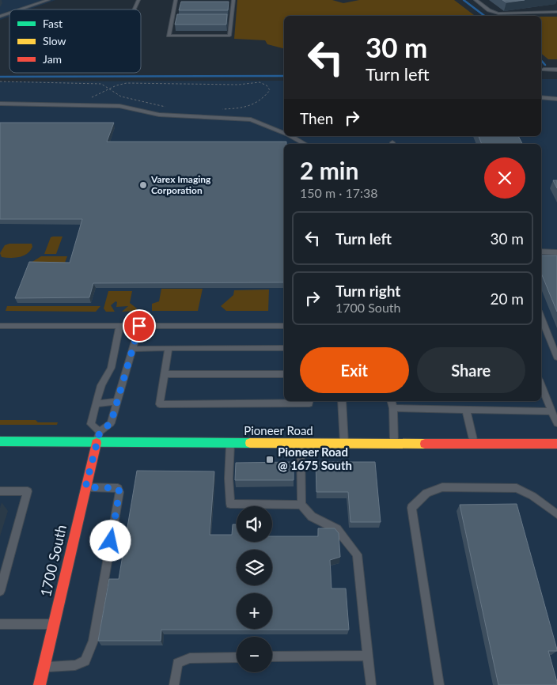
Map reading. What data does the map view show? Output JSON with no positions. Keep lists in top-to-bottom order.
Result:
{
  "streets": {
    "main road": ["Pioneer Road", "1700 South"]
  },
  "crossings": [
    ["Pioneer Road", "1700 South"]
  ],
  "places": {
    "other": ["Varex Imaging Corporation"],
    "transit": ["Pioneer Road @ 1675 South"]
  },
  "legend": ["Fast", "Slow", "Jam"],
  "page": {
    "turn": ["30 m", "Turn left"],
    "then": "Then",
    "heading": ["2 min", "150 m · 17:38"],
    "list": [
      {
        "name": "Turn left",
        "value": "30 m"
      },
      {
        "name": "Turn right",
        "note": "1700 South",
        "value": "20 m"
      }
    ],
    "buttons": ["Exit", "Share"],
    "map_buttons": ["+", "−"]
  }
}
